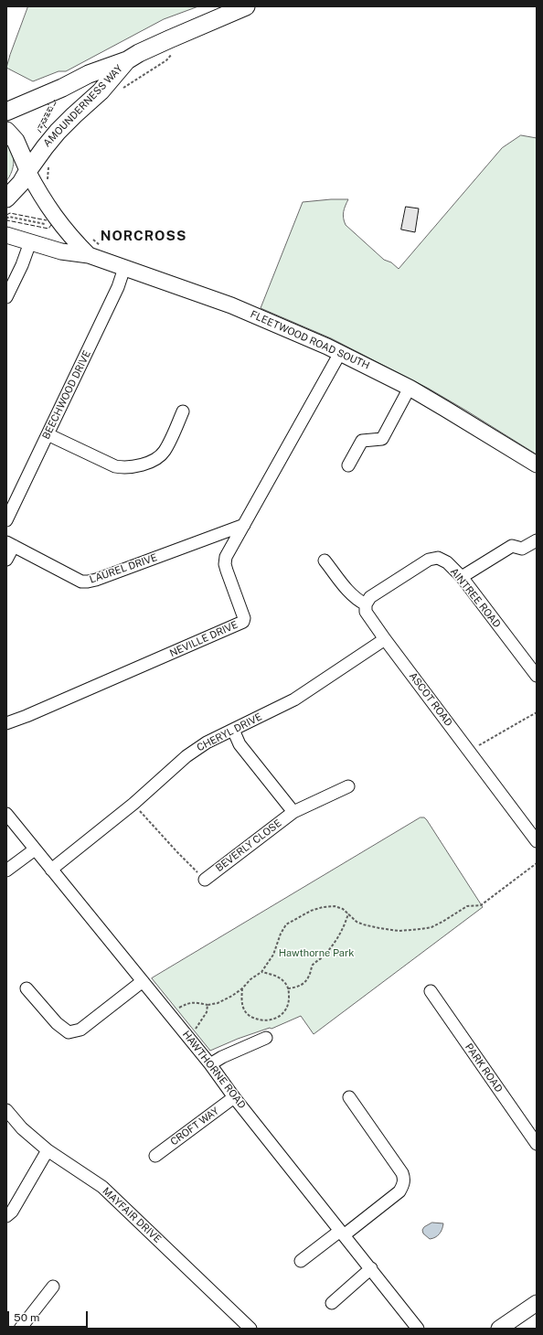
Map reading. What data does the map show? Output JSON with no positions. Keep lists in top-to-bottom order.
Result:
{
  "streets": {
    "highway": ["AMOUNDERNESS WAY"],
    "main road": ["FLEETWOOD ROAD SOUTH"],
    "street": [
      "BEECHWOOD DRIVE",
      "LAUREL DRIVE",
      "AINTREE ROAD",
      "NEVILLE DRIVE",
      "ASCOT ROAD",
      "CHERYL DRIVE",
      "BEVERLY CLOSE",
      "PARK ROAD",
      "HAWTHORNE ROAD",
      "CROFT WAY",
      "MAYFAIR DRIVE"
    ]
  },
  "crossings": [
    ["AMOUNDERNESS WAY", "FLEETWOOD ROAD SOUTH"],
    ["FLEETWOOD ROAD SOUTH", "BEECHWOOD DRIVE"],
    ["FLEETWOOD ROAD SOUTH", "NEVILLE DRIVE"],
    ["LAUREL DRIVE", "NEVILLE DRIVE"],
    ["AINTREE ROAD", "ASCOT ROAD"],
    ["ASCOT ROAD", "CHERYL DRIVE"],
    ["CHERYL DRIVE", "HAWTHORNE ROAD"],
    ["HAWTHORNE ROAD", "CROFT WAY"]
  ],
  "districts": ["NORCROSS"],
  "parks": ["Hawthorne Park"],
  "scale_bar": "50 m"
}
